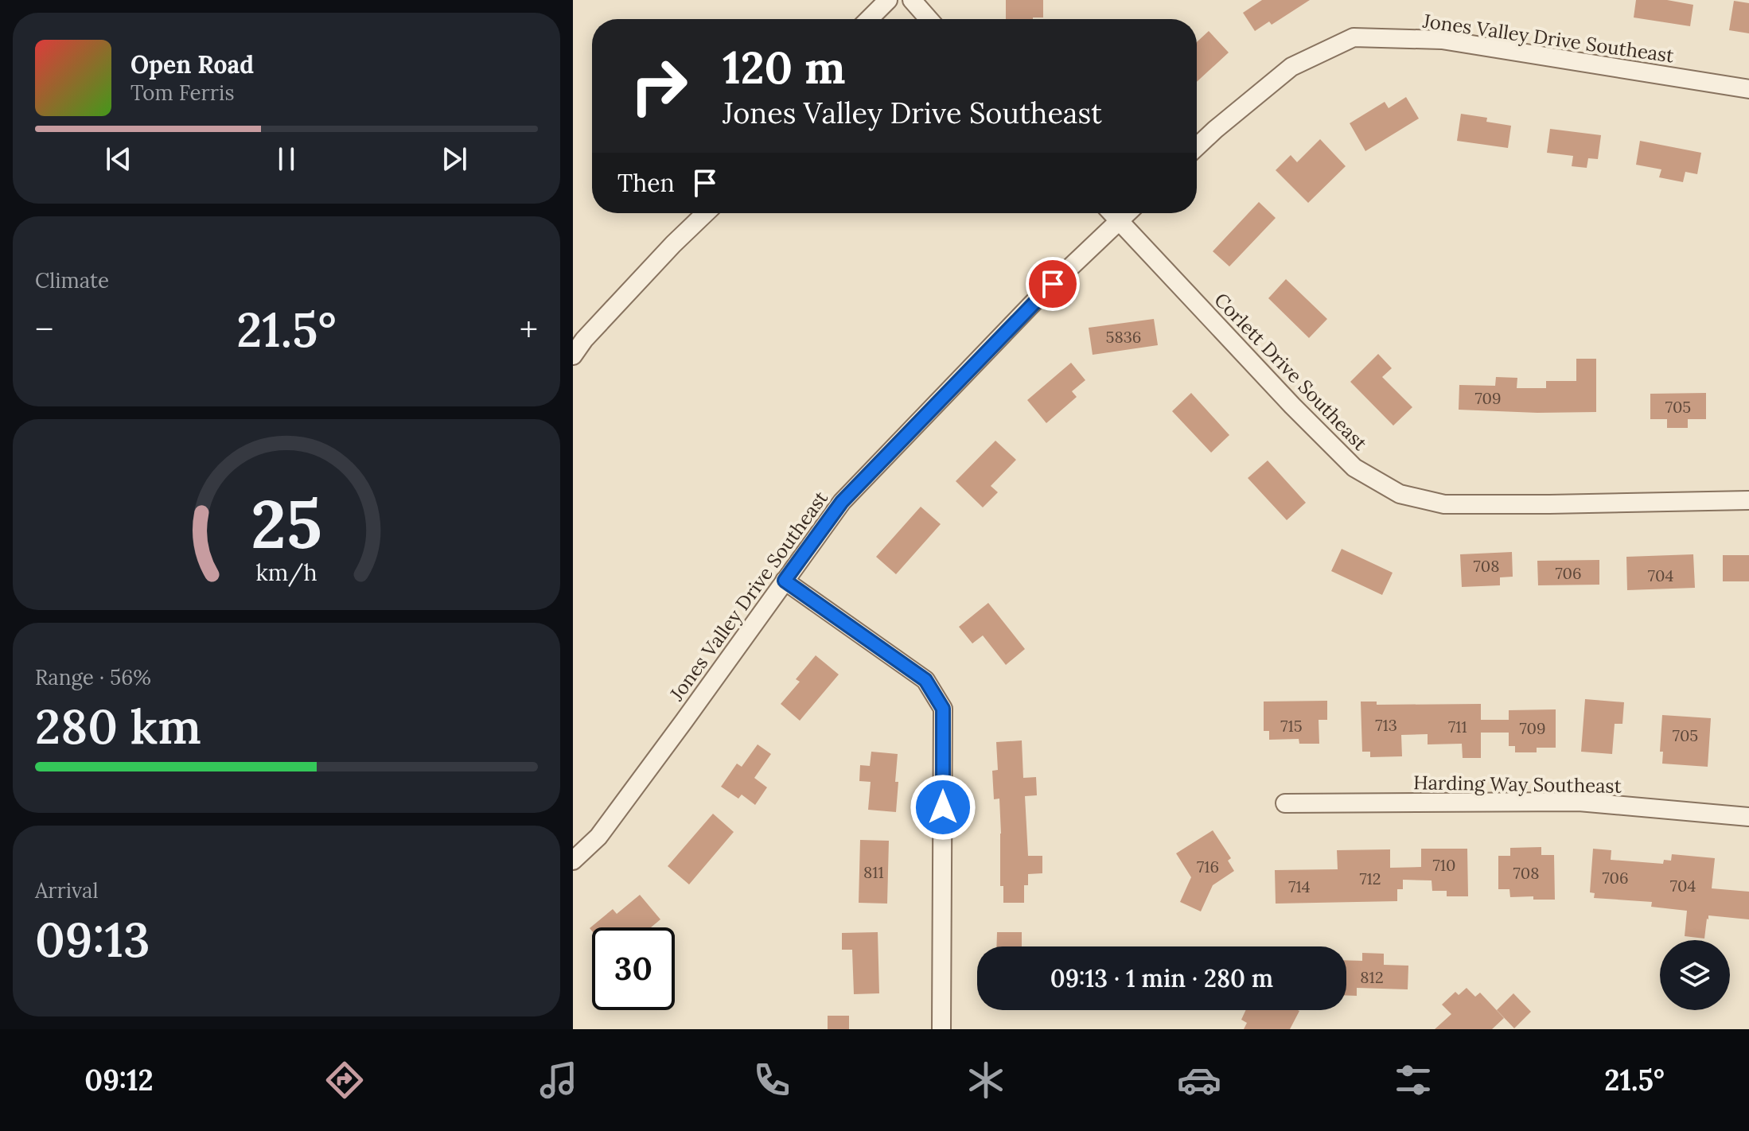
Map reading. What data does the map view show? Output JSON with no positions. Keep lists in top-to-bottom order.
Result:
{
  "streets": {
    "street": ["Jones Valley Drive Southeast", "Corlett Drive Southeast", "Harding Way Southeast"]
  },
  "crossings": [
    ["Jones Valley Drive Southeast", "Corlett Drive Southeast"]
  ],
  "house_numbers": [
    "5836",
    "709",
    "705",
    "708",
    "706",
    "704",
    "713",
    "715",
    "711",
    "709",
    "705",
    "710",
    "716",
    "811",
    "708",
    "706",
    "712",
    "704",
    "714",
    "812"
  ],
  "page": {
    "turn": ["120 m", "Jones Valley Drive Southeast"],
    "song": ["Open Road", "Tom Ferris"],
    "then": "Then",
    "tile": [
      "Climate",
      ["Range · 56%", "280 km"],
      ["Arrival", "09:13"]
    ],
    "heat": ["−", "21.5°", "+"],
    "limit": "30",
    "trip": "09:13 · 1 min · 280 m",
    "tabs": ["09:12", "21.5°"],
    "gauge": ["25", "km/h"]
  }
}
